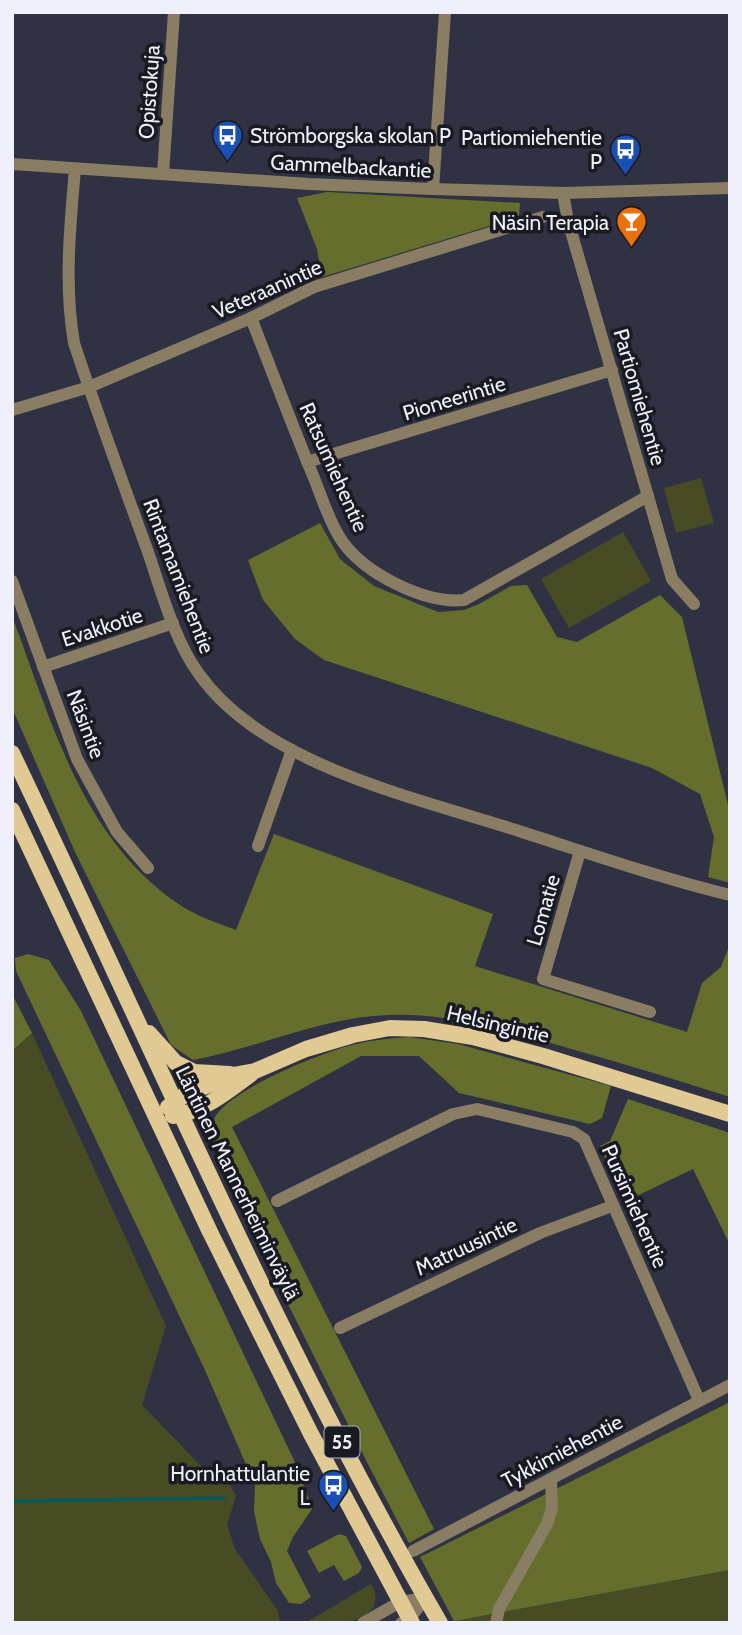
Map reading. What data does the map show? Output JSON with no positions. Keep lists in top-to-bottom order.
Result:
{
  "streets": {
    "main road": ["Helsingintie", "Läntinen Mannerheiminväylä", "55"],
    "street": [
      "Opistokuja",
      "Gammelbackantie",
      "Veteraanintie",
      "Partiomiehentie",
      "Pioneerintie",
      "Ratsumiehentie",
      "Rintamamiehentie",
      "Evakkotie",
      "Näsintie",
      "Lomatie",
      "Pursimiehentie",
      "Matruusintie",
      "Tykkimiehentie"
    ]
  },
  "crossings": [
    ["Opistokuja", "Gammelbackantie"],
    ["Gammelbackantie", "Partiomiehentie"],
    ["Gammelbackantie", "Rintamamiehentie"],
    ["Veteraanintie", "Ratsumiehentie"],
    ["Veteraanintie", "Rintamamiehentie"],
    ["Partiomiehentie", "Pioneerintie"],
    ["Partiomiehentie", "Ratsumiehentie"],
    ["Pioneerintie", "Ratsumiehentie"],
    ["Rintamamiehentie", "Evakkotie"],
    ["Rintamamiehentie", "Lomatie"],
    ["Evakkotie", "Näsintie"],
    ["Helsingintie", "Läntinen Mannerheiminväylä"],
    ["Helsingintie", "55"],
    ["Pursimiehentie", "Matruusintie"],
    ["Pursimiehentie", "Tykkimiehentie"]
  ],
  "places": {
    "bus stop": ["Strömborgska skolan P", "Partiomiehentie P", "Hornhattulantie L"],
    "bar": ["Näsin Terapia"]
  }
}
